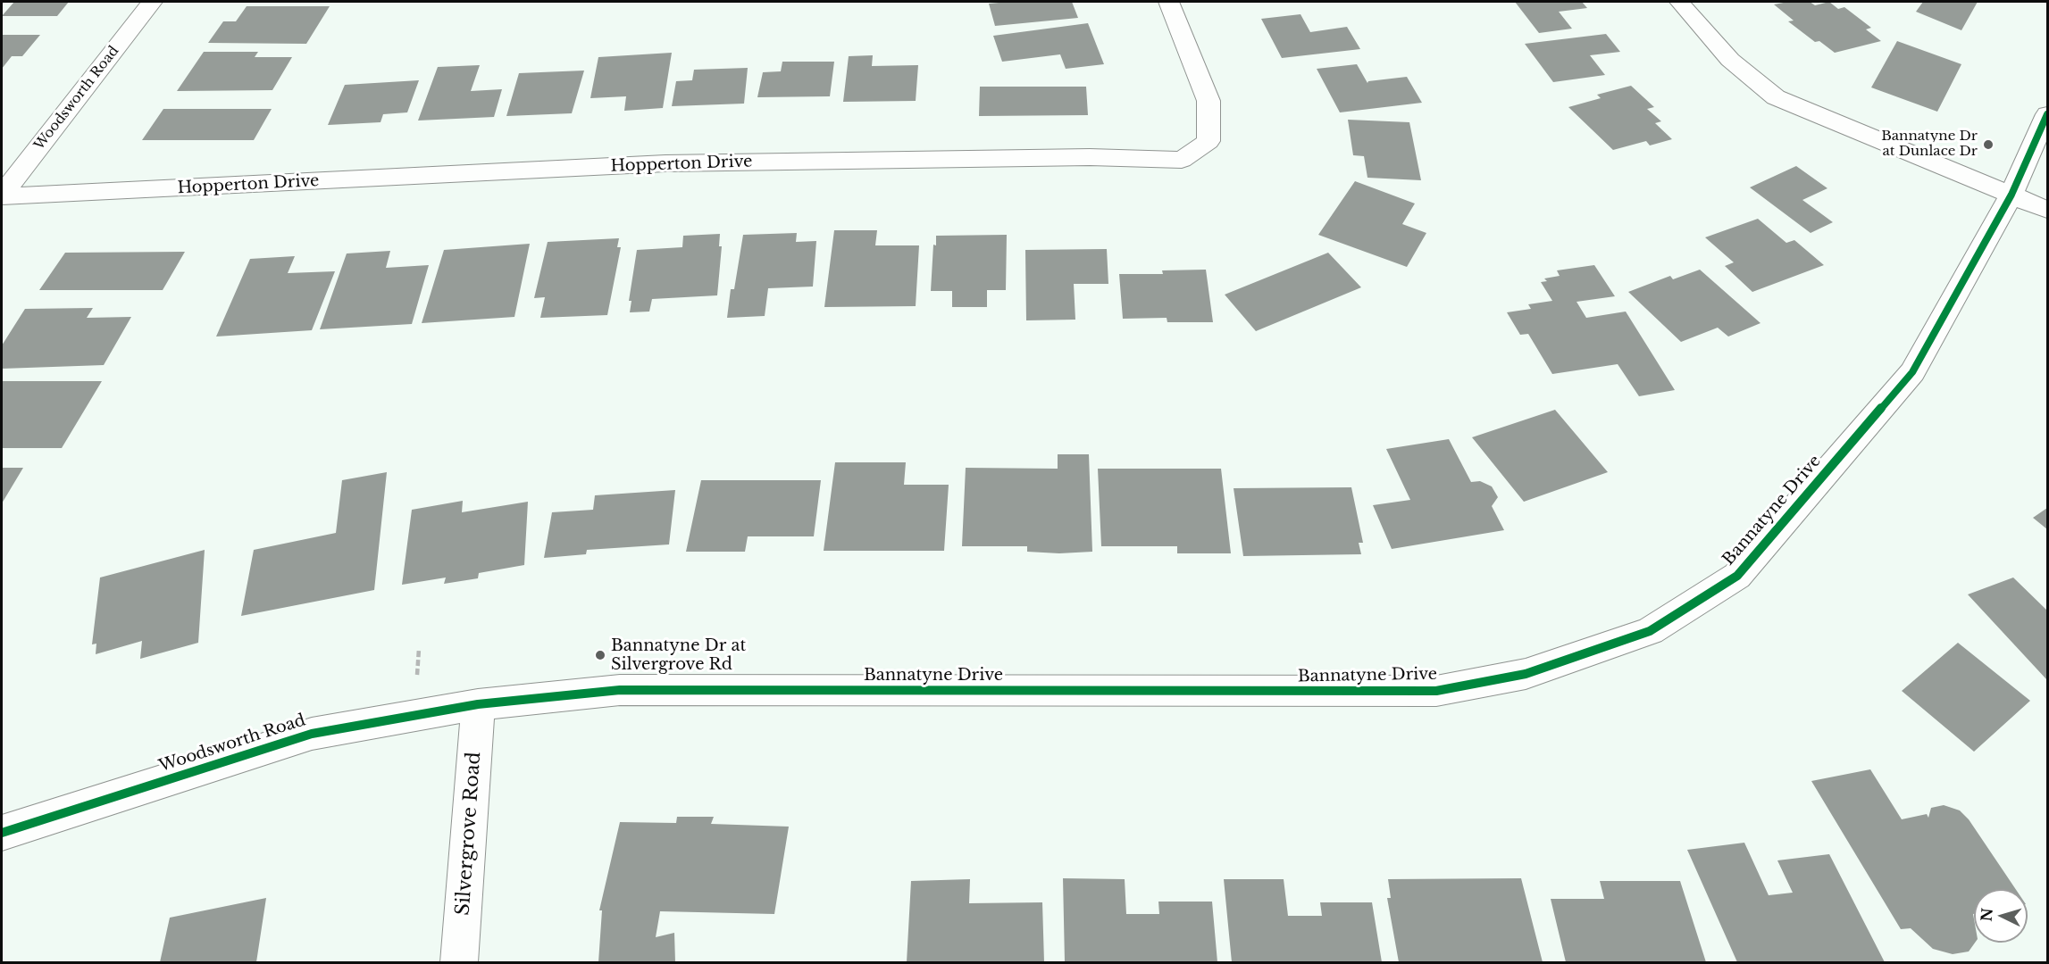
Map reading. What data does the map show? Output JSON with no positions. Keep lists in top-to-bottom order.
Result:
{
  "streets": {
    "street": [
      "Woodsworth Road",
      "Hopperton Drive",
      "Bannatyne Drive",
      "Silvergrove Road"
    ]
  },
  "crossings": [
    ["Woodsworth Road", "Hopperton Drive"],
    ["Woodsworth Road", "Bannatyne Drive"],
    ["Woodsworth Road", "Silvergrove Road"],
    ["Bannatyne Drive", "Silvergrove Road"]
  ],
  "places": ["Bannatyne Dr at Dunlace Dr", "Bannatyne Dr at Silvergrove Rd"],
  "north": "left"
}
